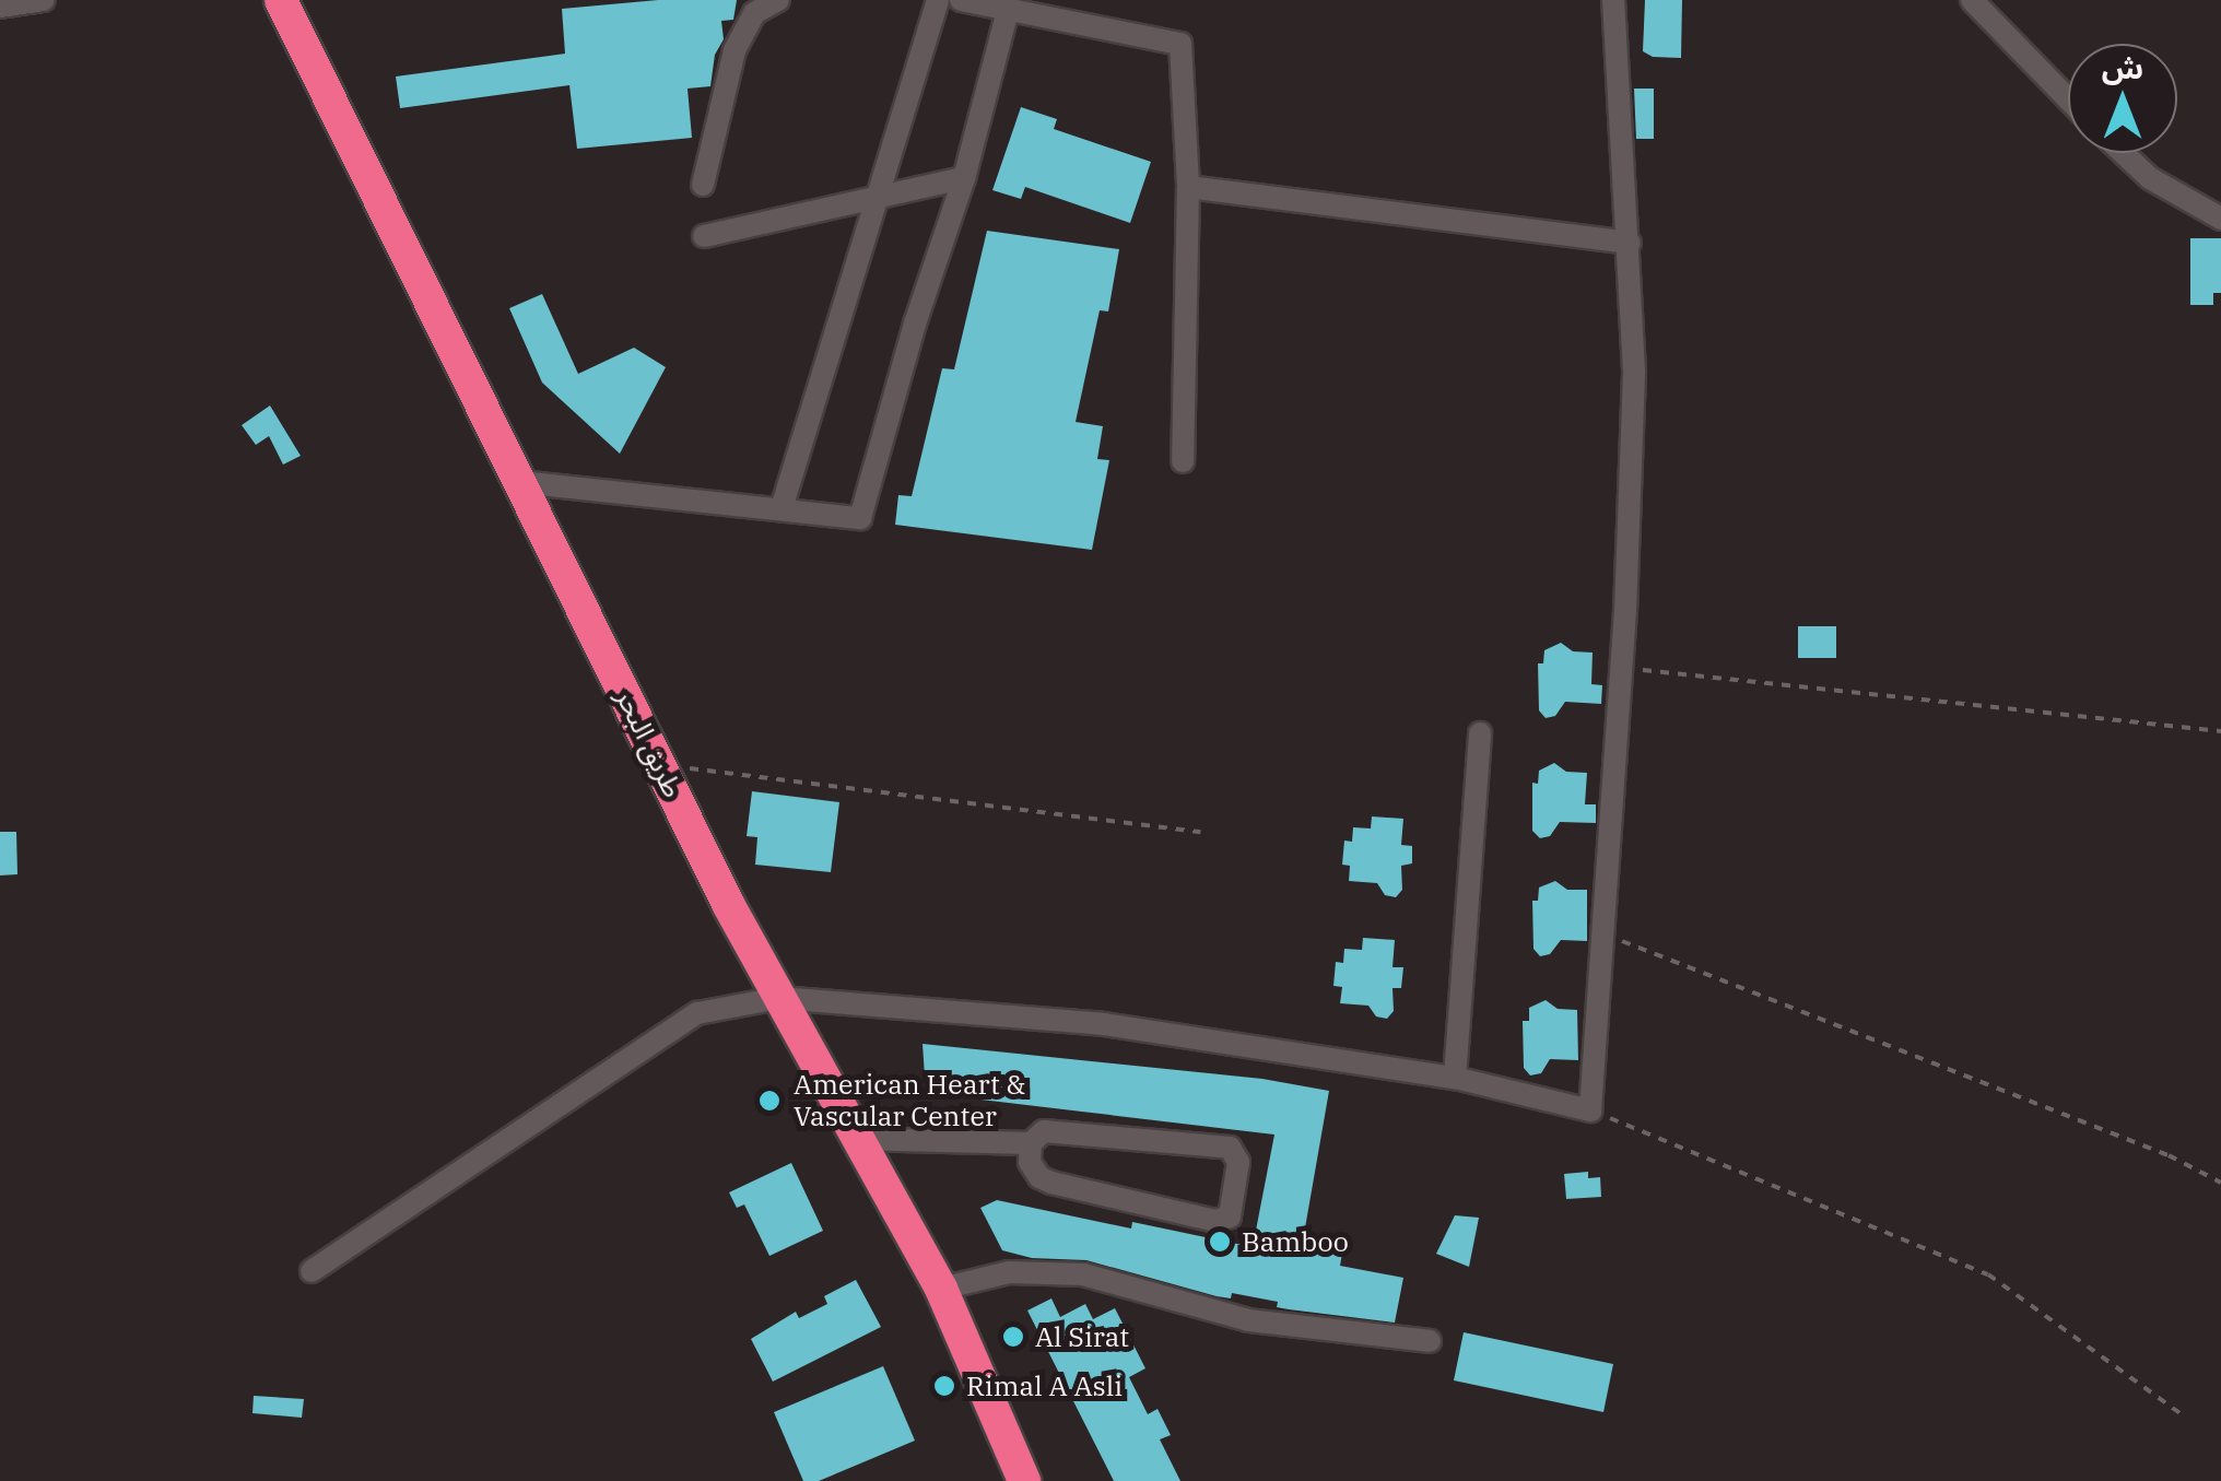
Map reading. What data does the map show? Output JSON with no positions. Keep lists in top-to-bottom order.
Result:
{
  "streets": {
    "highway": ["طريق البحر"]
  },
  "places": [
    "American Heart & Vascular Center",
    "Bamboo",
    "Al Sirat",
    "Rimal A Asli"
  ],
  "north": "top"
}
